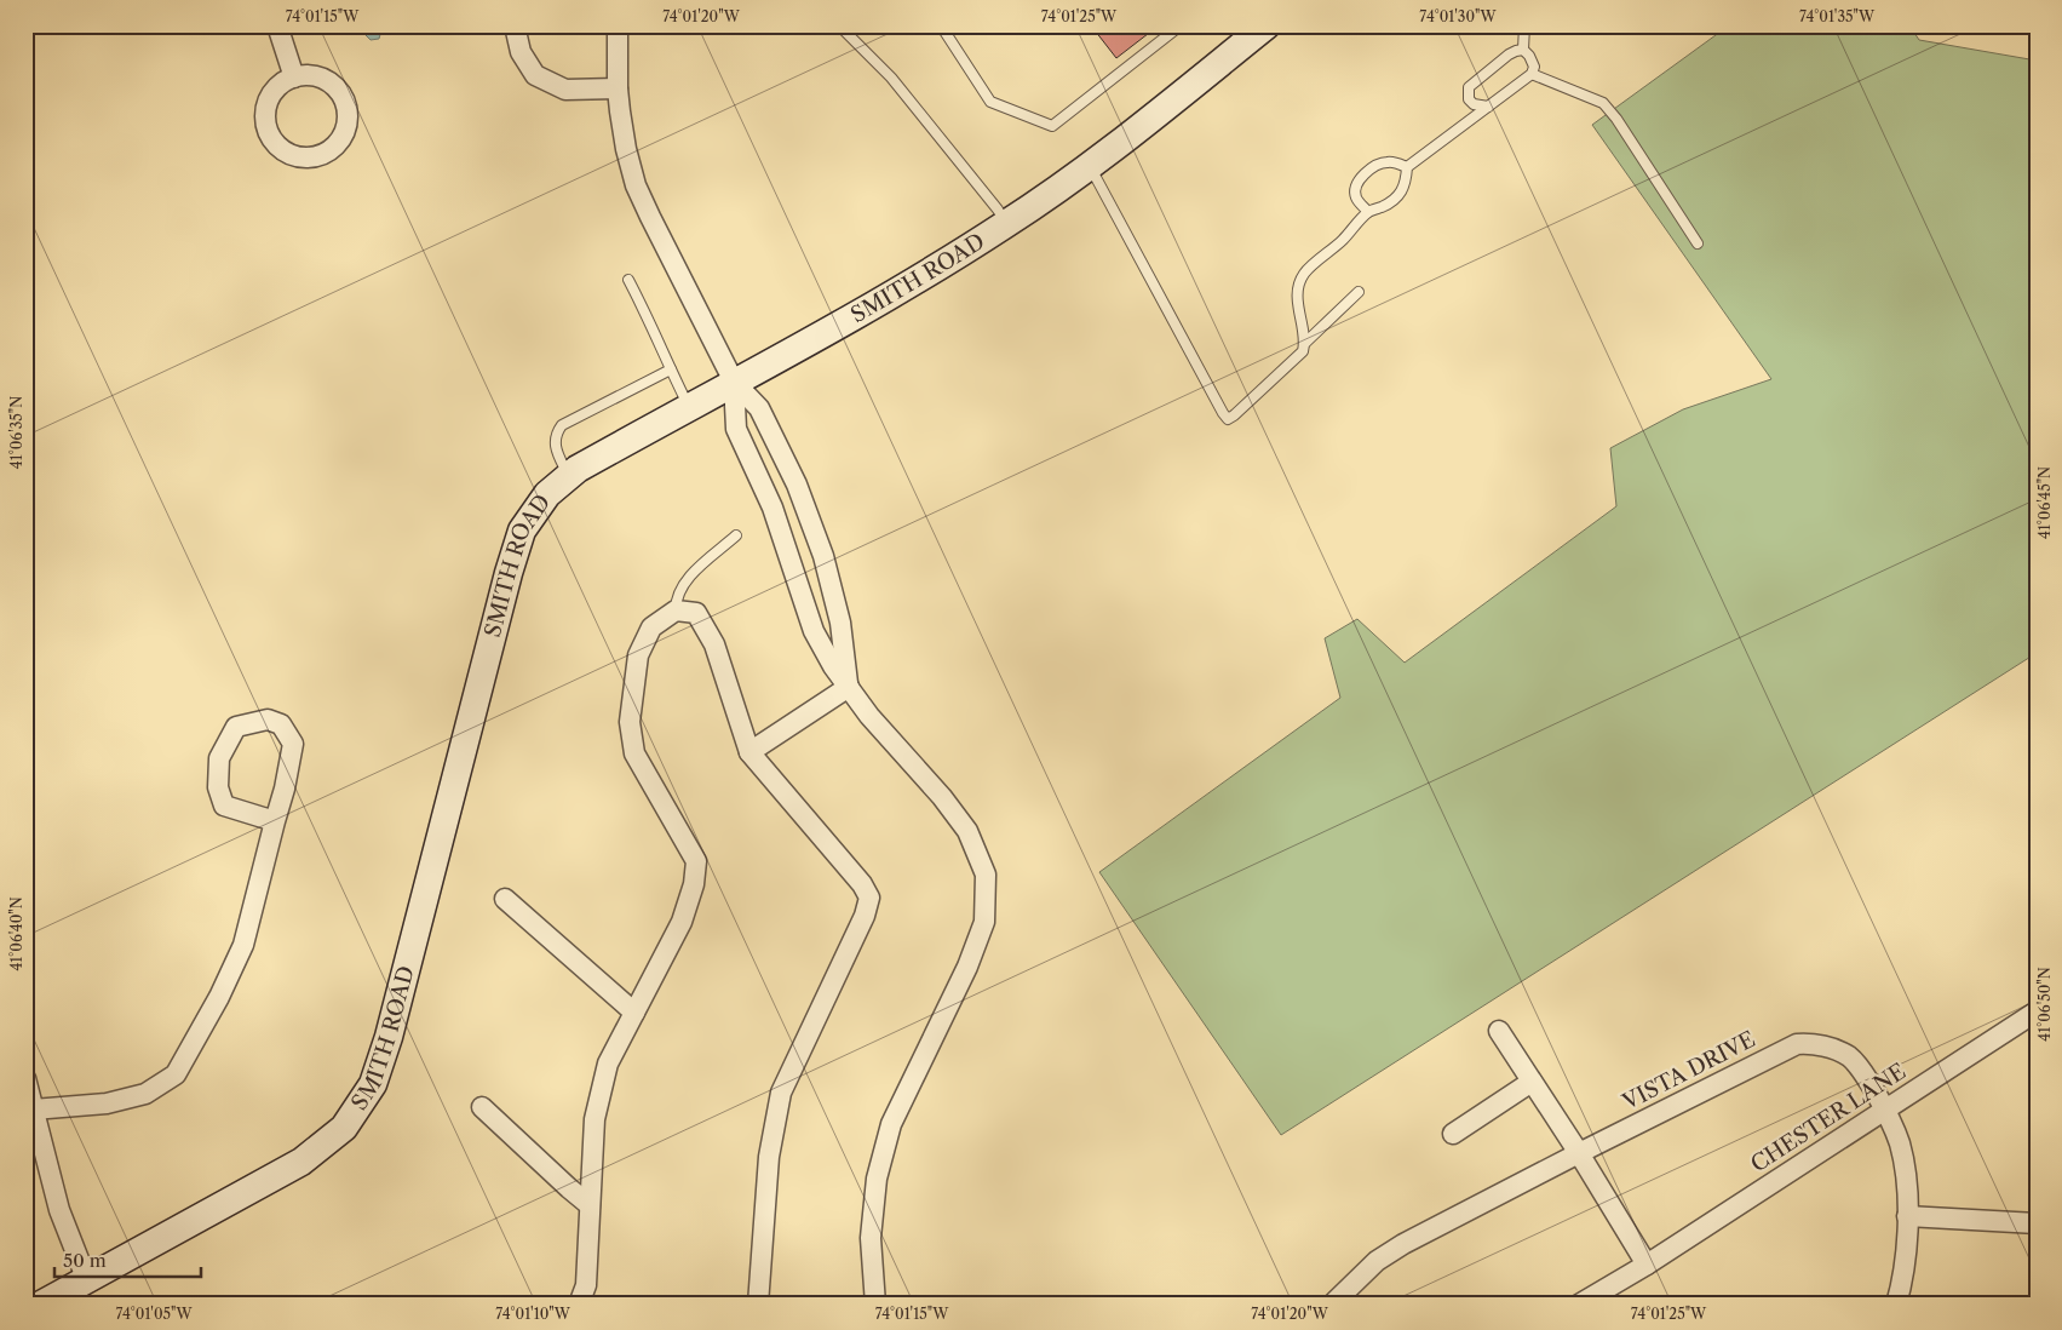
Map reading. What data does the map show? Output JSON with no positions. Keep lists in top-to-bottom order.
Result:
{
  "streets": {
    "street": ["SMITH ROAD", "VISTA DRIVE", "CHESTER LANE"]
  },
  "crossings": [
    ["VISTA DRIVE", "CHESTER LANE"]
  ],
  "scale_bar": "50 m",
  "coordinates": [
    "74°01'15\"W",
    "74°01'20\"W",
    "74°01'25\"W",
    "74°01'30\"W",
    "74°01'35\"W",
    "41°06'35\"N",
    "41°06'45\"N",
    "41°06'40\"N",
    "41°06'50\"N",
    "74°01'05\"W",
    "74°01'10\"W"
  ]
}
